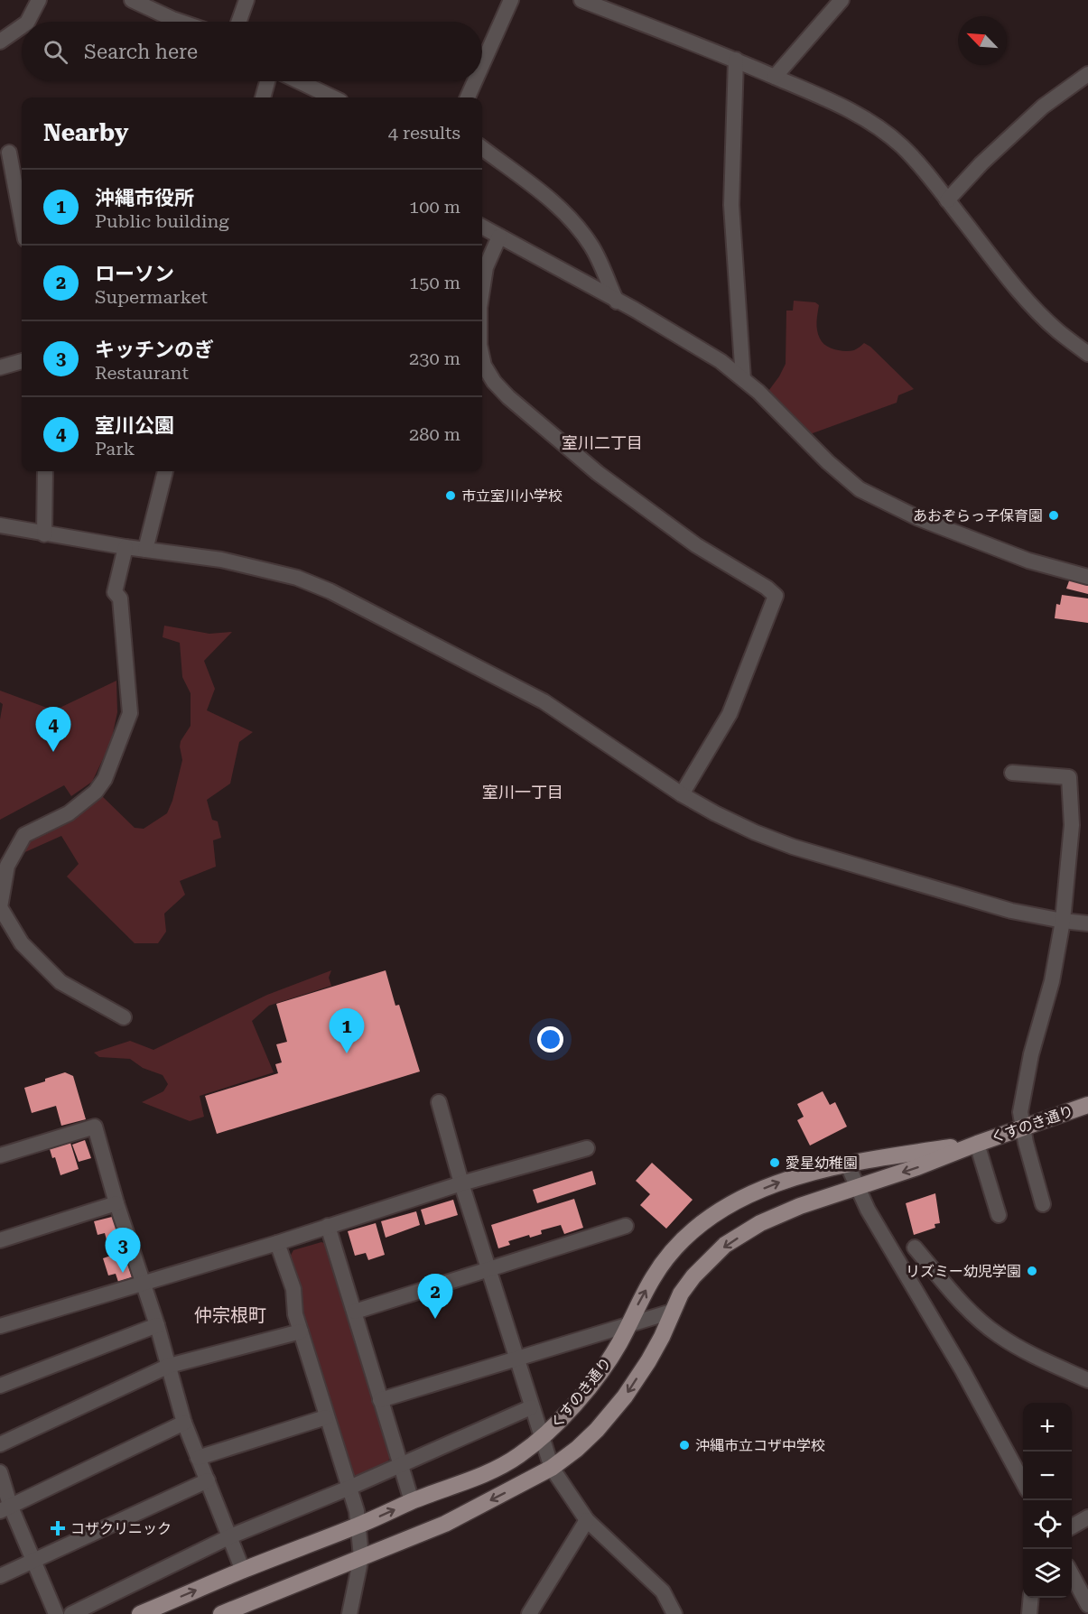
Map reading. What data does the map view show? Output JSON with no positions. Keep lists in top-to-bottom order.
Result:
{
  "streets": {
    "main road": ["くすのき通り"]
  },
  "districts": ["室川二丁目", "室川一丁目", "仲宗根町"],
  "places": {
    "other": [
      "市立室川小学校",
      "あおぞらっ子保育園",
      "愛星幼稚園",
      "リズミー幼児学園",
      "沖縄市立コザ中学校"
    ],
    "health": ["コザクリニック"]
  },
  "north": "top left",
  "page": {
    "search": "Search here",
    "heading": ["Nearby", "4 results"],
    "list": [
      {
        "mark": "1",
        "name": "沖縄市役所",
        "note": "Public building",
        "value": "100 m"
      },
      {
        "mark": "2",
        "name": "ローソン",
        "note": "Supermarket",
        "value": "150 m"
      },
      {
        "mark": "3",
        "name": "キッチンのぎ",
        "note": "Restaurant",
        "value": "230 m"
      },
      {
        "mark": "4",
        "name": "室川公園",
        "note": "Park",
        "value": "280 m"
      }
    ],
    "pins": [
      "4",
      "1",
      "3",
      "2"
    ],
    "map_buttons": ["+", "−"]
  }
}
